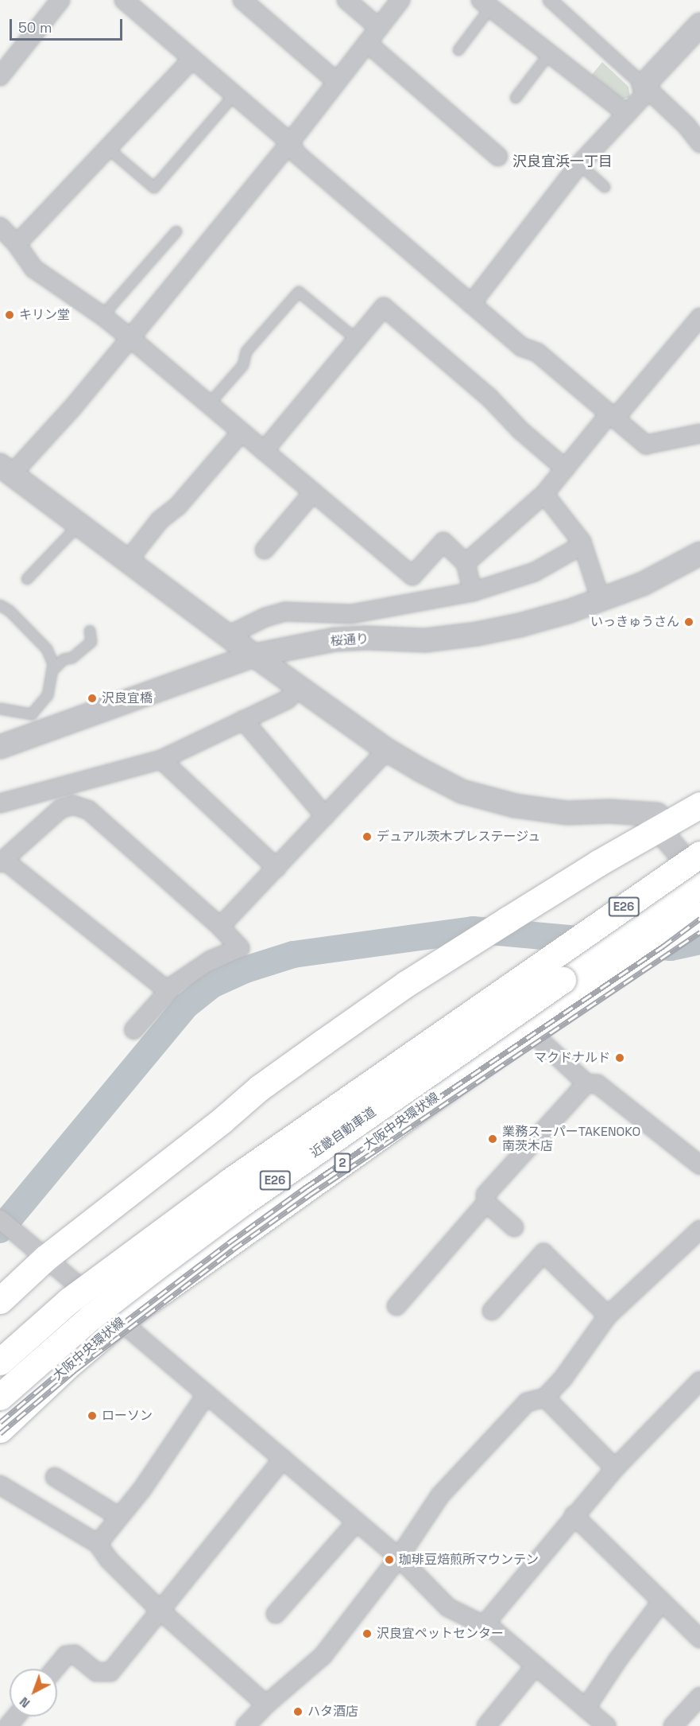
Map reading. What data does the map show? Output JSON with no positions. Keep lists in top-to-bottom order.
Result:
{
  "streets": {
    "main road": [
      "E26",
      "大阪中央環状線",
      "近畿自動車道",
      "2"
    ],
    "street": ["桜通り"]
  },
  "districts": ["沢良宜浜一丁目"],
  "places": [
    "キリン堂",
    "いっきゅうさん",
    "沢良宜橋",
    "デュアル茨木プレステージュ",
    "マクドナルド",
    "業務スーパーTAKENOKO 南茨木店",
    "ローソン",
    "珈琲豆焙煎所マウンテン",
    "沢良宜ペットセンター",
    "ハタ酒店"
  ],
  "scale_bar": "50 m",
  "north": "bottom left"
}
